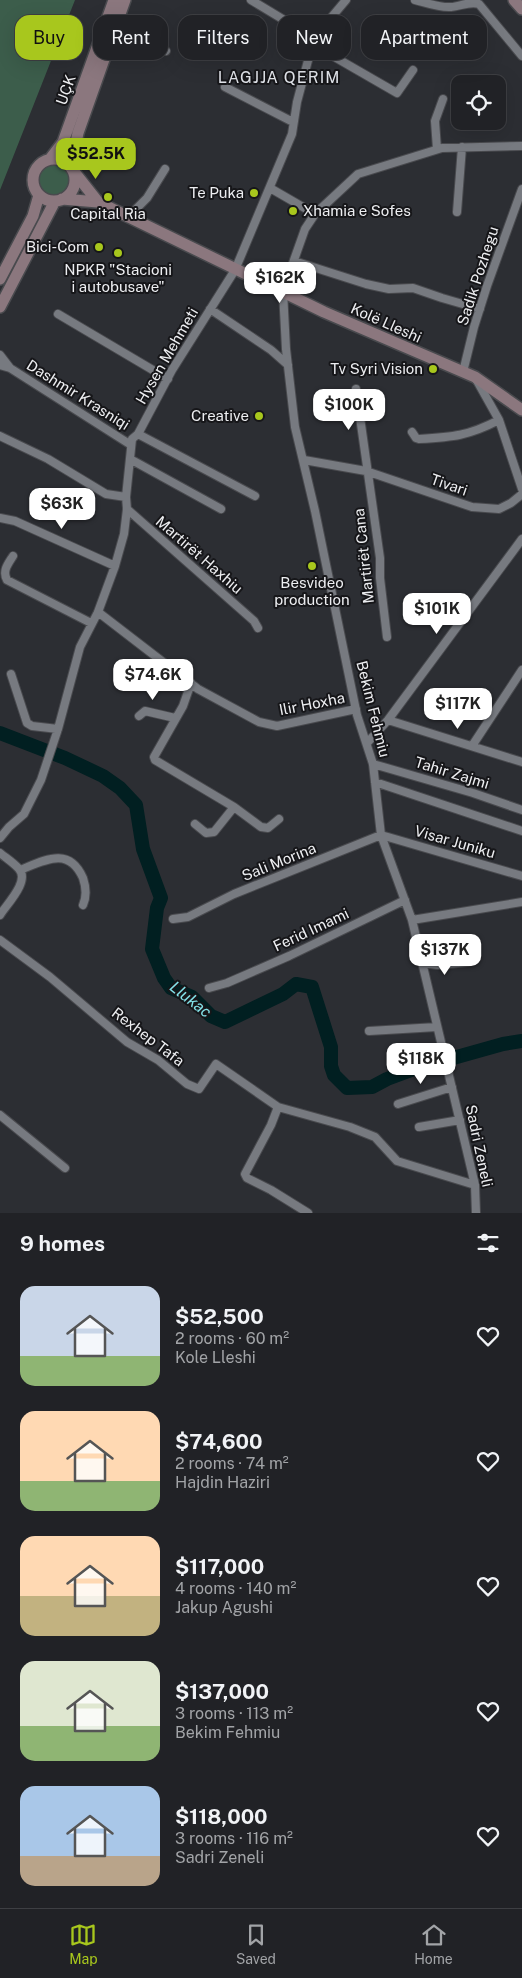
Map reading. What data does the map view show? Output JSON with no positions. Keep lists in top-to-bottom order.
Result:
{
  "streets": {
    "street": [
      "UÇK",
      "Sadik Pozhegu",
      "Kolë Lleshi",
      "Hysen Mehmeti",
      "Dashmir Krasniqi",
      "Tivari",
      "Martirët Haxhiu",
      "Martirët Cana",
      "Ilir Hoxha",
      "Bekim Fehmiu",
      "Tahir Zajmi",
      "Visar Juniku",
      "Sali Morina",
      "Ferid Imami",
      "Rexhep Tafa",
      "Sadri Zeneli"
    ]
  },
  "crossings": [
    ["Sadik Pozhegu", "Kolë Lleshi"],
    ["Kolë Lleshi", "Hysen Mehmeti"],
    ["Kolë Lleshi", "Bekim Fehmiu"],
    ["Hysen Mehmeti", "Dashmir Krasniqi"],
    ["Hysen Mehmeti", "Martirët Haxhiu"],
    ["Hysen Mehmeti", "Ilir Hoxha"],
    ["Tivari", "Martirët Cana"],
    ["Tivari", "Bekim Fehmiu"],
    ["Ilir Hoxha", "Bekim Fehmiu"],
    ["Bekim Fehmiu", "Tahir Zajmi"],
    ["Bekim Fehmiu", "Visar Juniku"],
    ["Bekim Fehmiu", "Sali Morina"],
    ["Bekim Fehmiu", "Ferid Imami"],
    ["Bekim Fehmiu", "Sadri Zeneli"],
    ["Visar Juniku", "Sali Morina"],
    ["Rexhep Tafa", "Sadri Zeneli"]
  ],
  "districts": ["LAGJJA QERIM"],
  "water": ["Llukac"],
  "places": [
    "Te Puka",
    "Capital Ria",
    "Xhamia e Sofes",
    "Bici-Com",
    "NPKR \"Stacioni i autobusave\"",
    "Tv Syri Vision",
    "Creative",
    "Besvideo production"
  ],
  "page": {
    "chip": [
      "Buy",
      "Rent",
      "Filters",
      "New",
      "Apartment"
    ],
    "price": [
      "$52.5K",
      "$162K",
      "$100K",
      "$63K",
      "$101K",
      "$74.6K",
      "$117K",
      "$137K",
      "$118K"
    ],
    "heading": "9 homes",
    "list": [
      {
        "name": "$52,500",
        "note": "2 rooms · 60 m² · Kole Lleshi"
      },
      {
        "name": "$74,600",
        "note": "2 rooms · 74 m² · Hajdin Haziri"
      },
      {
        "name": "$117,000",
        "note": "4 rooms · 140 m² · Jakup Agushi"
      },
      {
        "name": "$137,000",
        "note": "3 rooms · 113 m² · Bekim Fehmiu"
      },
      {
        "name": "$118,000",
        "note": "3 rooms · 116 m² · Sadri Zeneli"
      }
    ],
    "tabs": ["Map", "Saved", "Home"]
  }
}
